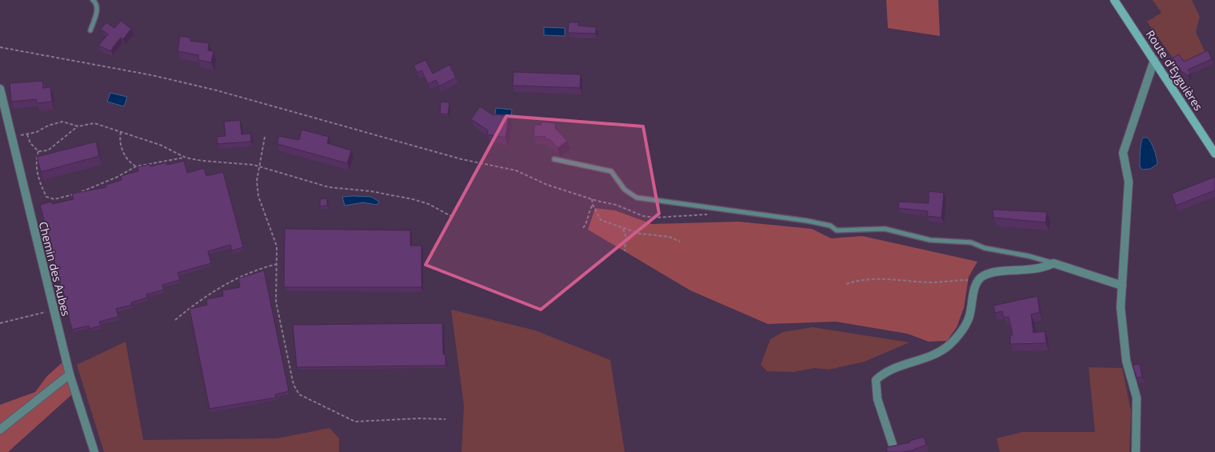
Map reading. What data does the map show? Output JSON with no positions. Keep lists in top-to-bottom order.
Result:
{
  "streets": {
    "main road": ["Route d'Eyguières"],
    "street": ["Chemin des Aubes"]
  }
}
